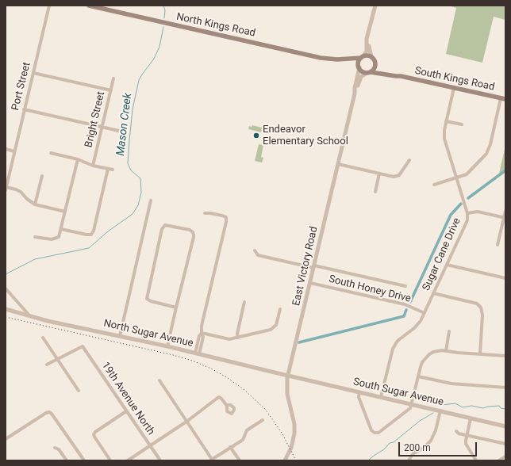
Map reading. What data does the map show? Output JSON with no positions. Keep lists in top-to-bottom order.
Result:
{
  "streets": {
    "main road": ["North Kings Road", "South Kings Road"],
    "street": [
      "Port Street",
      "Bright Street",
      "Sugar Cane Drive",
      "East Victory Road",
      "South Honey Drive",
      "North Sugar Avenue",
      "South Sugar Avenue",
      "19th Avenue North"
    ]
  },
  "crossings": [
    ["North Kings Road", "South Kings Road"],
    ["North Kings Road", "East Victory Road"],
    ["South Kings Road", "Sugar Cane Drive"],
    ["South Kings Road", "East Victory Road"],
    ["Sugar Cane Drive", "South Honey Drive"],
    ["Sugar Cane Drive", "South Sugar Avenue"],
    ["East Victory Road", "South Honey Drive"],
    ["East Victory Road", "North Sugar Avenue"],
    ["East Victory Road", "South Sugar Avenue"],
    ["North Sugar Avenue", "South Sugar Avenue"]
  ],
  "water": ["Mason Creek"],
  "places": ["Endeavor Elementary School"],
  "scale_bar": "200 m"
}
